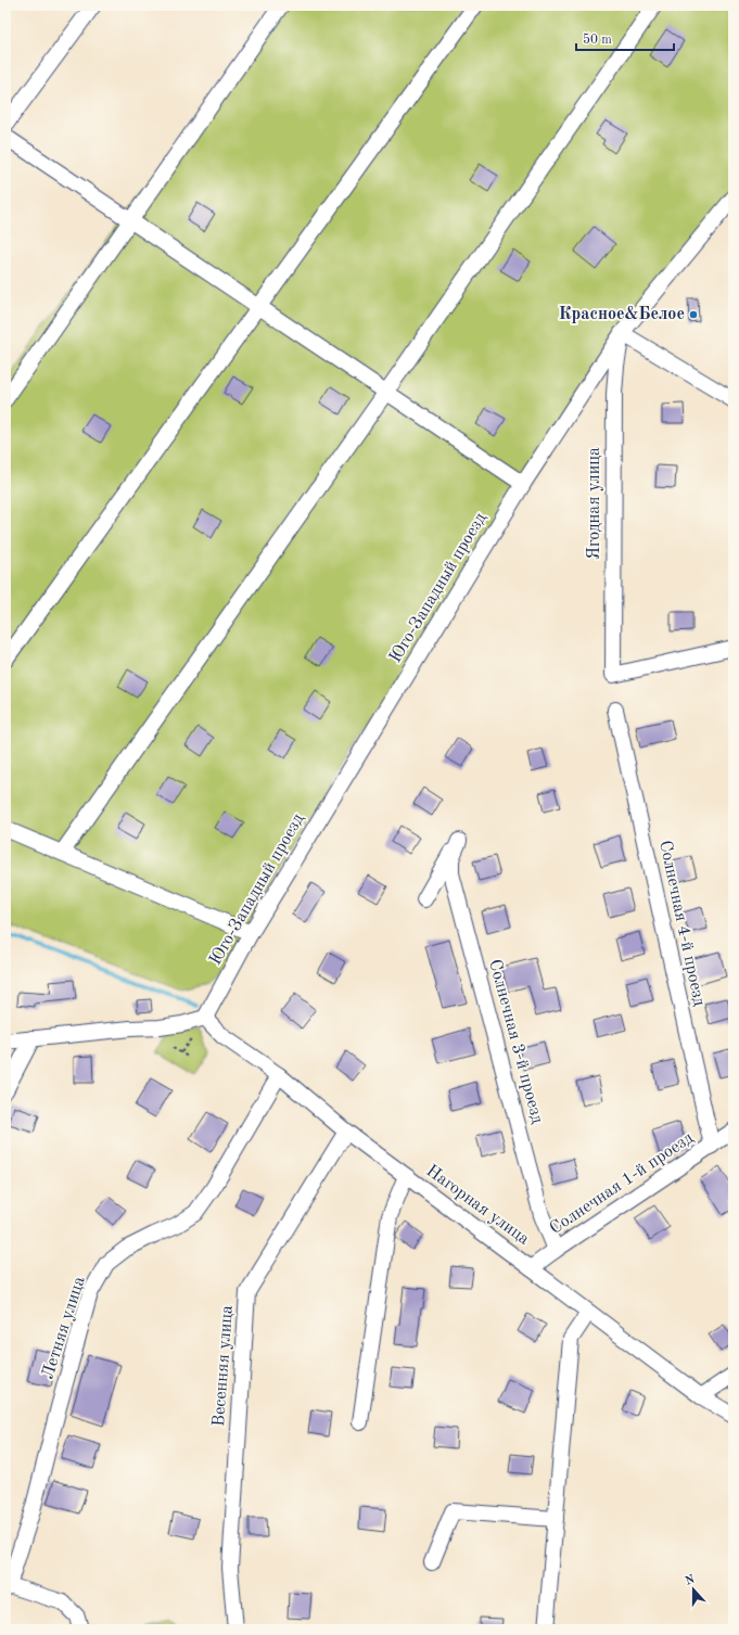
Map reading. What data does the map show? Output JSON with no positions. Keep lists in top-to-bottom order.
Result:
{
  "streets": {
    "street": [
      "Ягодная улица",
      "Юго-Западный проезд",
      "Солнечная 4-й проезд",
      "Солнечная 3-й проезд",
      "Солнечная 1-й проезд",
      "Нагорная улица",
      "Летняя улица",
      "Весенняя улица"
    ]
  },
  "crossings": [
    ["Ягодная улица", "Юго-Западный проезд"],
    ["Юго-Западный проезд", "Нагорная улица"],
    ["Солнечная 4-й проезд", "Солнечная 1-й проезд"],
    ["Солнечная 3-й проезд", "Солнечная 1-й проезд"],
    ["Солнечная 1-й проезд", "Нагорная улица"],
    ["Нагорная улица", "Летняя улица"],
    ["Нагорная улица", "Весенняя улица"]
  ],
  "places": ["Красное&Белое"],
  "scale_bar": "50 m",
  "north": "top"
}
